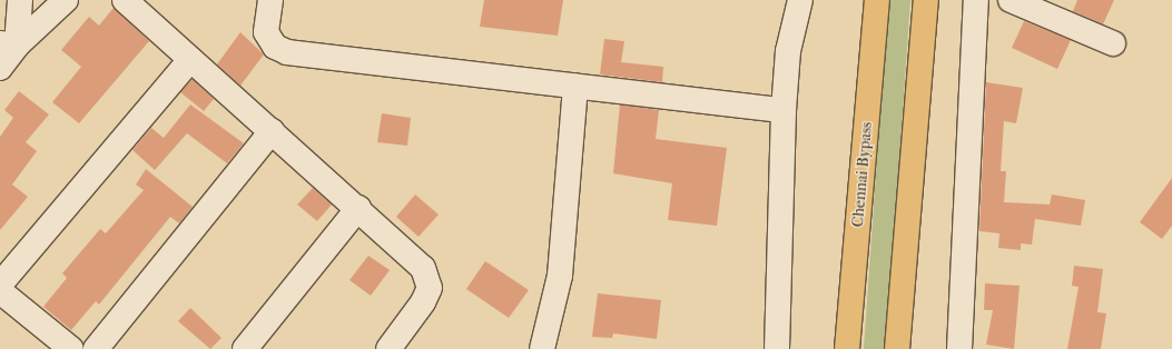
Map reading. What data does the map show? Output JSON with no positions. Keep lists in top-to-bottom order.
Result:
{
  "streets": {
    "highway": ["Chennai Bypass"]
  }
}
